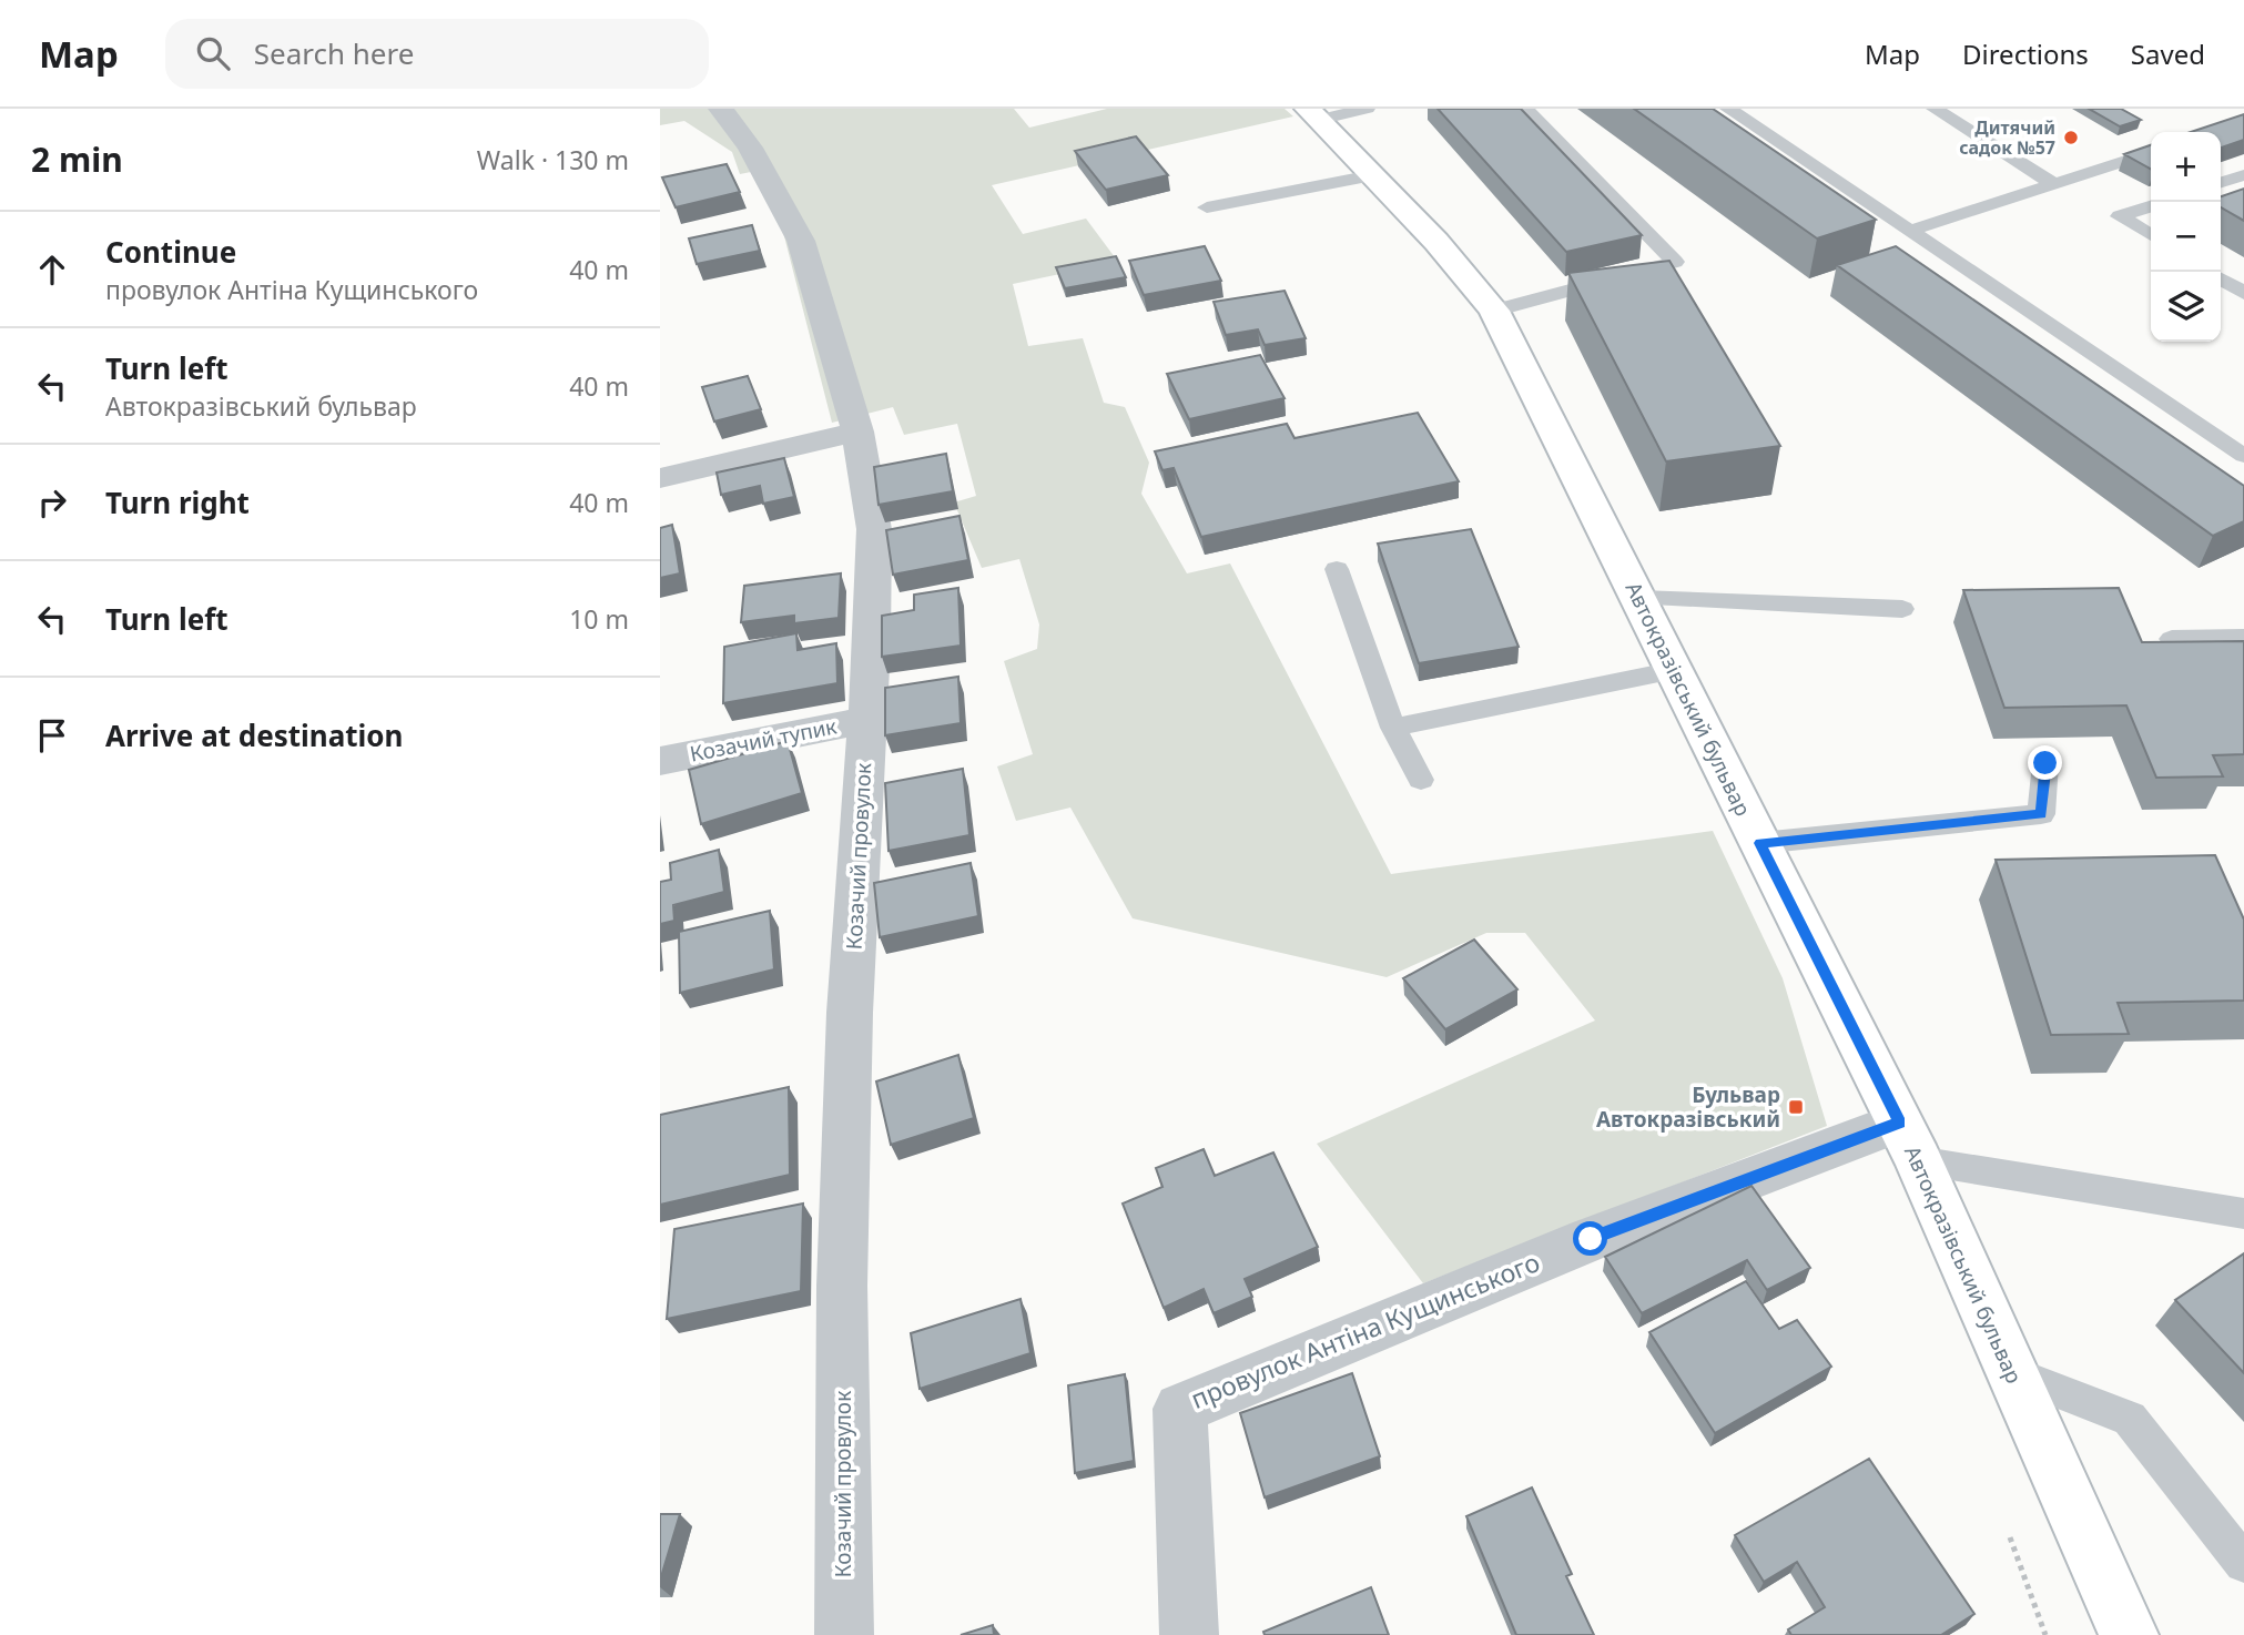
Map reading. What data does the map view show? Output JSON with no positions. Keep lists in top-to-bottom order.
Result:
{
  "streets": {
    "street": [
      "Автокразівський бульвар",
      "Козачий тупик",
      "Козачий провулок",
      "провулок Антіна Кущинського"
    ]
  },
  "crossings": [
    ["Автокразівський бульвар", "провулок Антіна Кущинського"],
    ["Козачий тупик", "Козачий провулок"]
  ],
  "places": {
    "other": ["Дитячий садок №57"],
    "transit": ["Бульвар Автокразівський"]
  },
  "page": {
    "header": "Map",
    "search": "Search here",
    "nav": ["Map", "Directions", "Saved"],
    "heading": ["2 min", "Walk · 130 m"],
    "map_buttons": ["+", "−"],
    "list": [
      ["Continue", "провулок Антіна Кущинського", "40 m"],
      ["Turn left", "Автокразівський бульвар", "40 m"],
      ["Turn right", "40 m"],
      ["Turn left", "10 m"],
      "Arrive at destination"
    ]
  }
}
